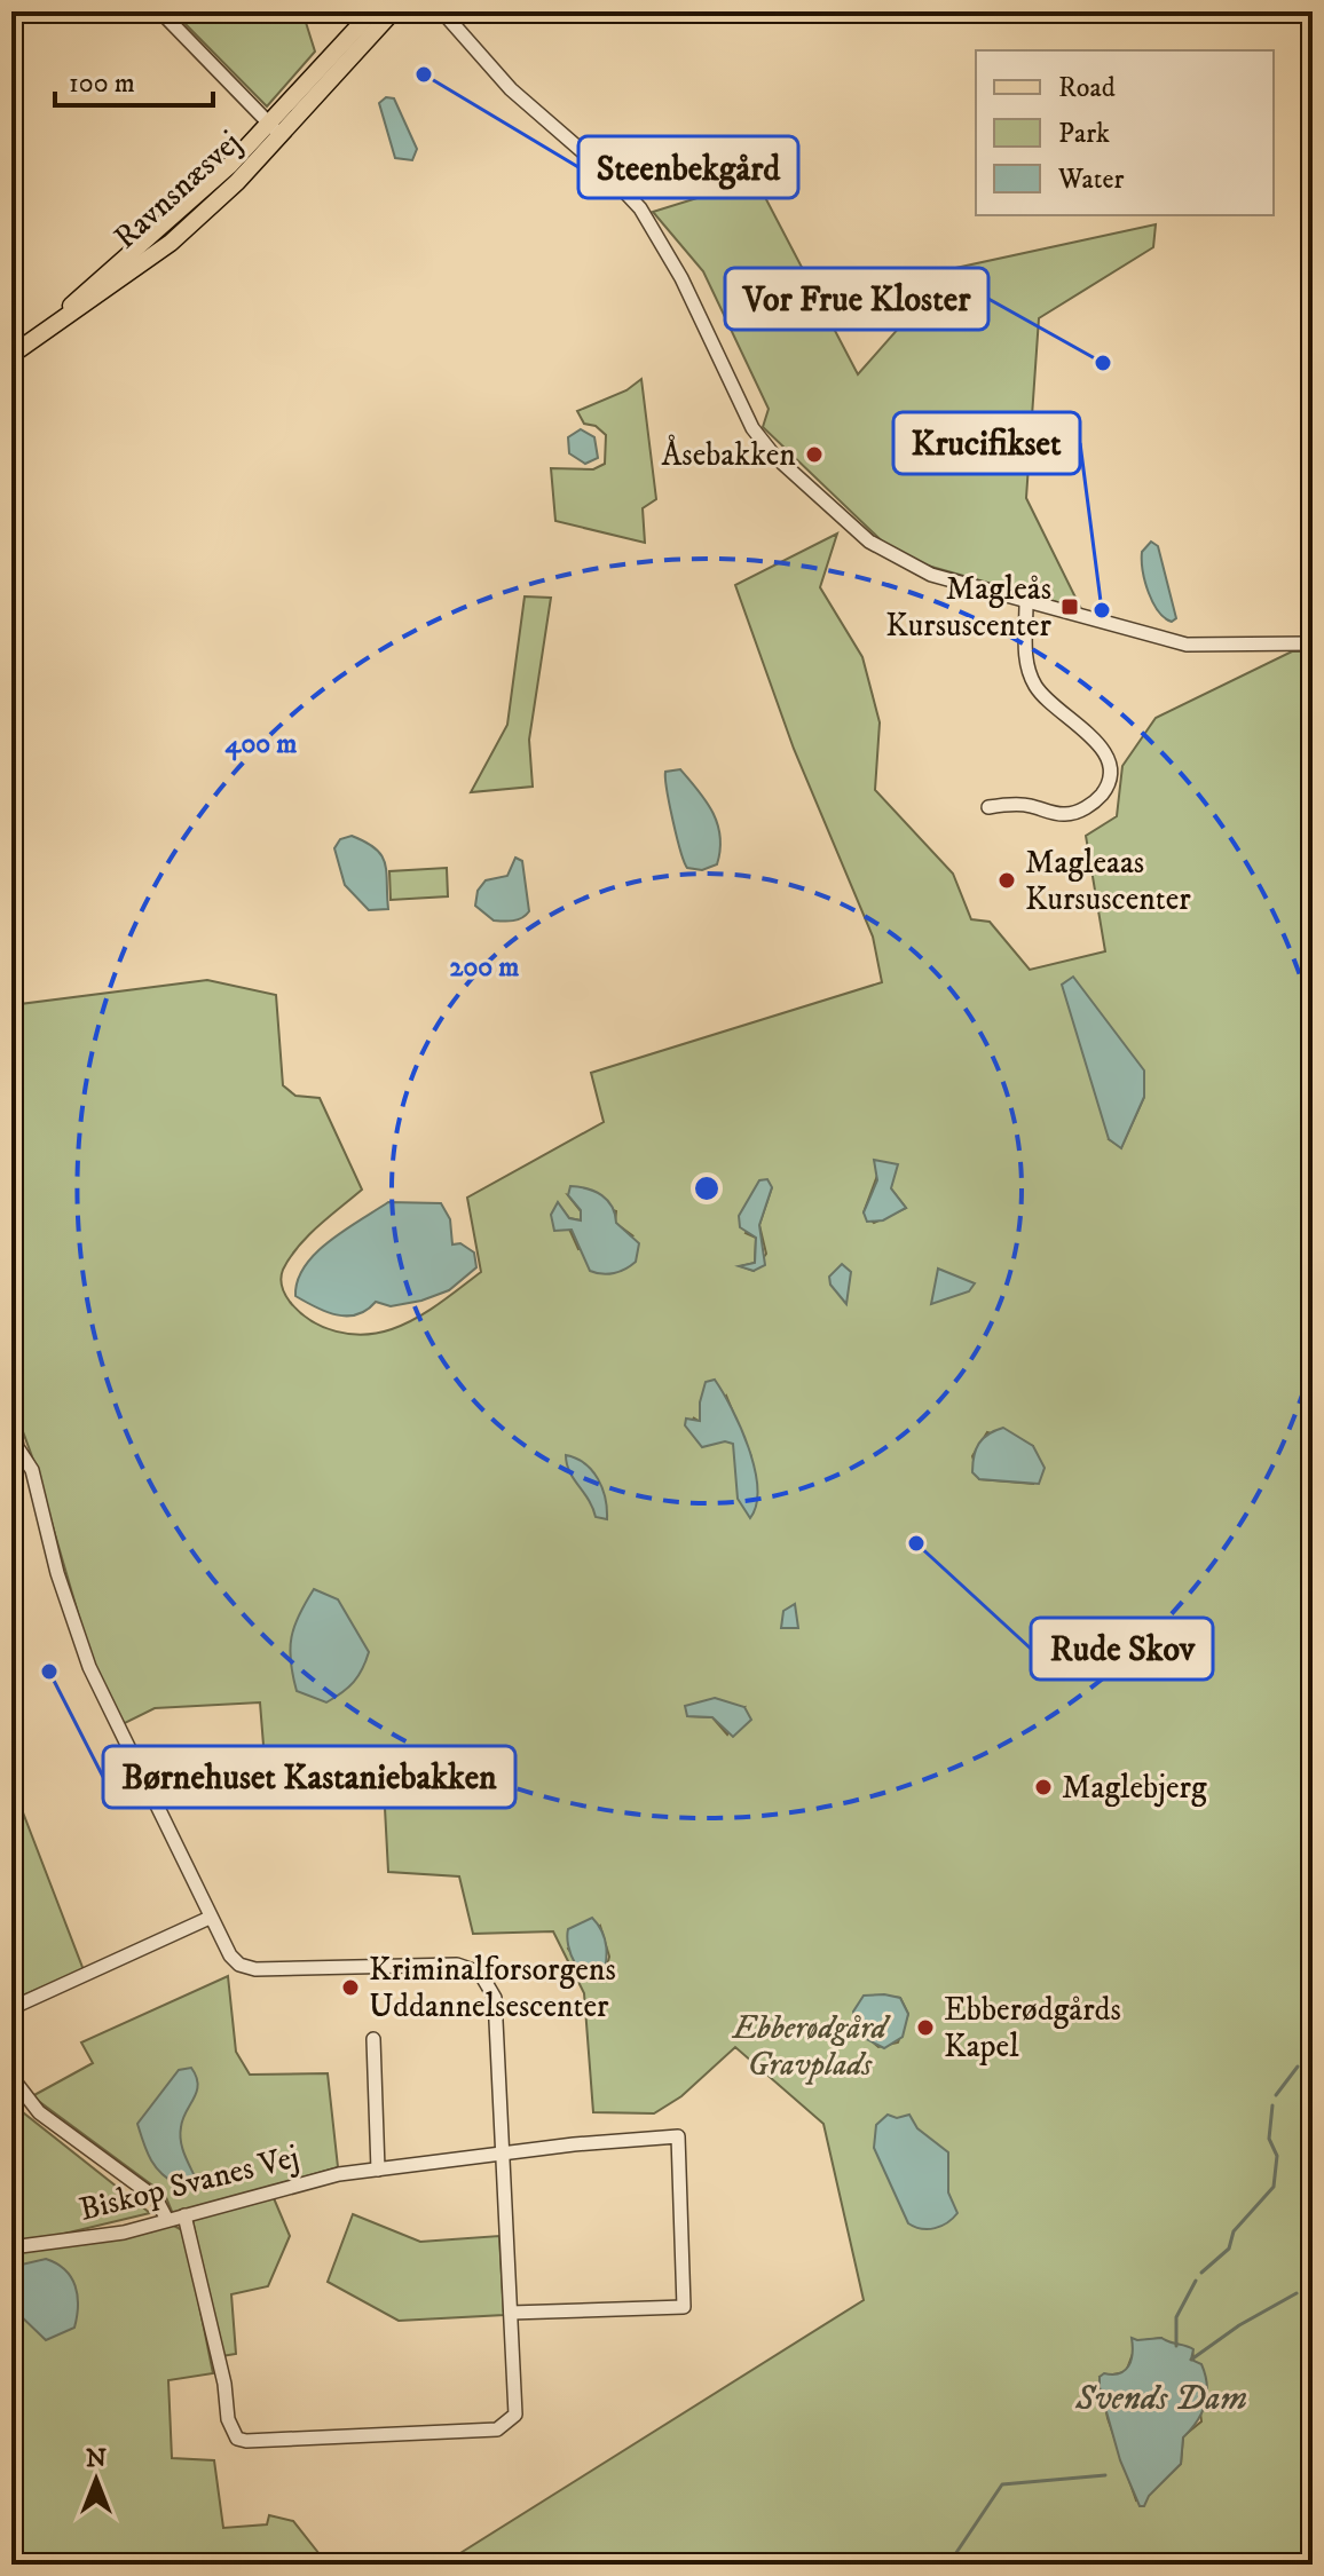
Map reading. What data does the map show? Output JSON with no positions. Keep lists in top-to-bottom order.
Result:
{
  "streets": {
    "main road": ["Ravnsnæsvej"],
    "street": ["Biskop Svanes Vej"]
  },
  "water": ["Svends Dam"],
  "parks": ["Ebberødgård Gravplads"],
  "places": {
    "other": [
      "Steenbekgård",
      "Vor Frue Kloster",
      "Åsebakken",
      "Krucifikset",
      "Magleaas Kursuscenter",
      "Rude Skov",
      "Børnehuset Kastaniebakken",
      "Maglebjerg",
      "Kriminalforsorgens Uddannelsescenter",
      "Ebberødgårds Kapel"
    ],
    "transit": ["Magleås Kursuscenter"]
  },
  "legend": ["Road", "Park", "Water"],
  "scale_bar": "100 m",
  "north": "top",
  "rings": ["400 m", "200 m"]
}
